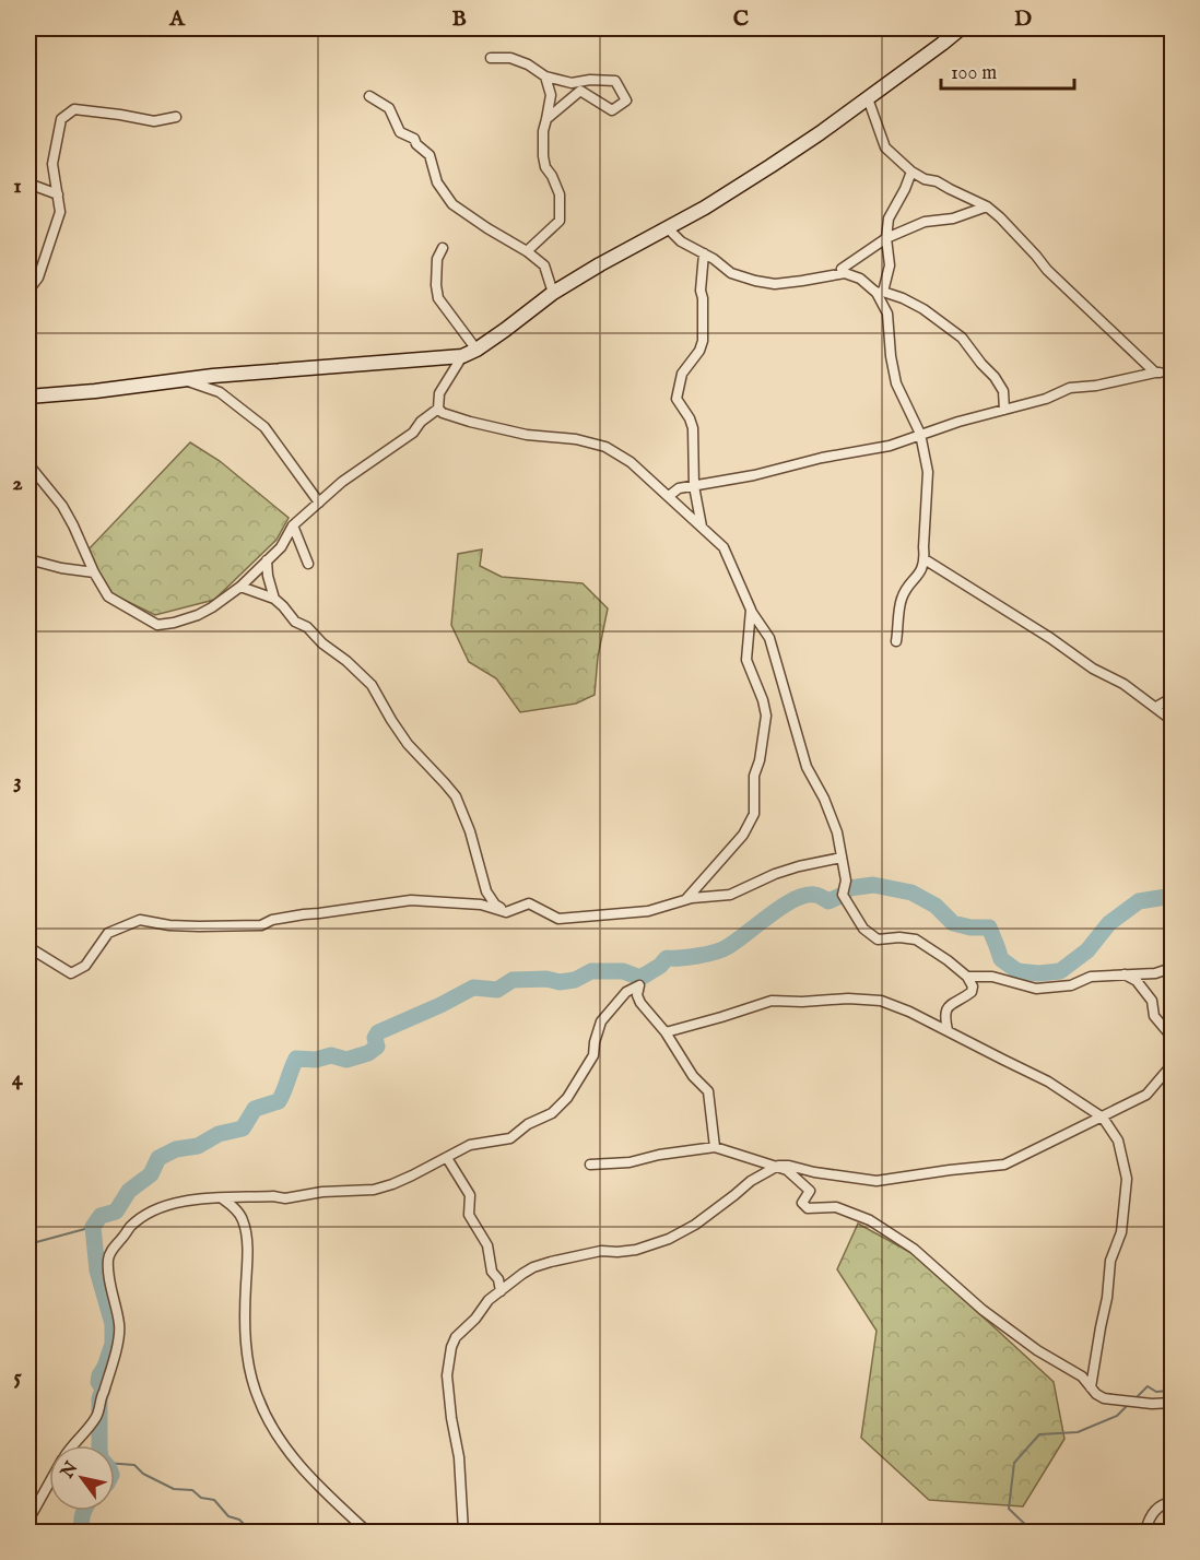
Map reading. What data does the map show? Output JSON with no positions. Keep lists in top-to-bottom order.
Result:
{
  "scale_bar": "100 m",
  "north": "top left",
  "grid": {
    "columns": [
      "A",
      "B",
      "C",
      "D"
    ],
    "rows": [
      "1",
      "2",
      "3",
      "4",
      "5"
    ]
  }
}
